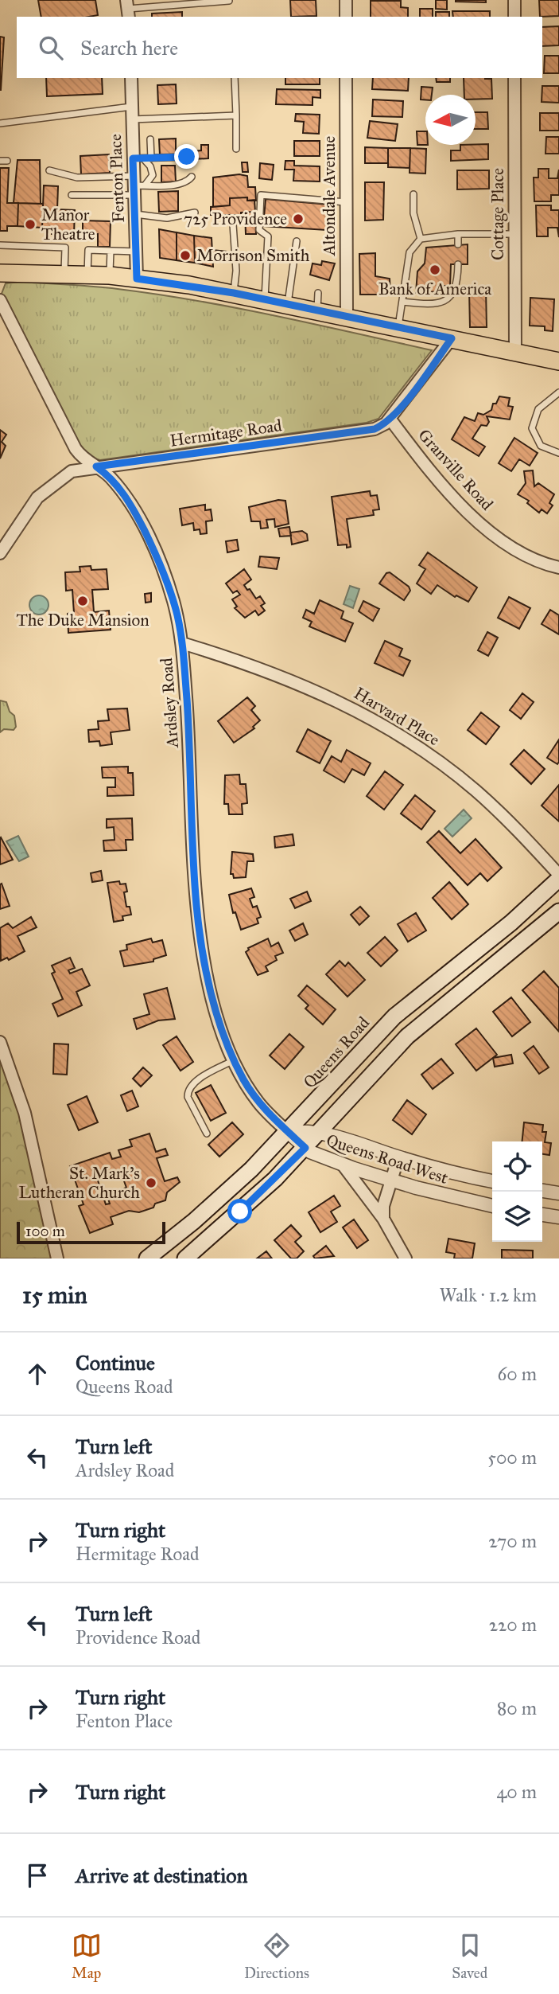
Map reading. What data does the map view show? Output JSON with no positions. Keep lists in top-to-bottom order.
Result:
{
  "streets": {
    "main road": ["Queens Road"],
    "street": [
      "Fenton Place",
      "Altondale Avenue",
      "Cottage Place",
      "Hermitage Road",
      "Granville Road",
      "Ardsley Road",
      "Harvard Place",
      "Queens Road West"
    ]
  },
  "crossings": [
    ["Hermitage Road", "Granville Road"],
    ["Hermitage Road", "Ardsley Road"],
    ["Ardsley Road", "Harvard Place"],
    ["Ardsley Road", "Queens Road"],
    ["Ardsley Road", "Queens Road West"],
    ["Harvard Place", "Queens Road"],
    ["Queens Road", "Queens Road West"]
  ],
  "places": [
    "725 Providence",
    "Manor Theatre",
    "Morrison Smith",
    "Bank of America",
    "The Duke Mansion",
    "St. Mark's Lutheran Church"
  ],
  "scale_bar": "100 m",
  "north": "left",
  "page": {
    "search": "Search here",
    "scale": "100 m",
    "heading": ["15 min", "Walk · 1.2 km"],
    "list": [
      ["Continue", "Queens Road", "60 m"],
      ["Turn left", "Ardsley Road", "500 m"],
      ["Turn right", "Hermitage Road", "270 m"],
      ["Turn left", "Providence Road", "220 m"],
      ["Turn right", "Fenton Place", "80 m"],
      ["Turn right", "40 m"],
      "Arrive at destination"
    ],
    "nav": ["Map", "Directions", "Saved"]
  }
}
